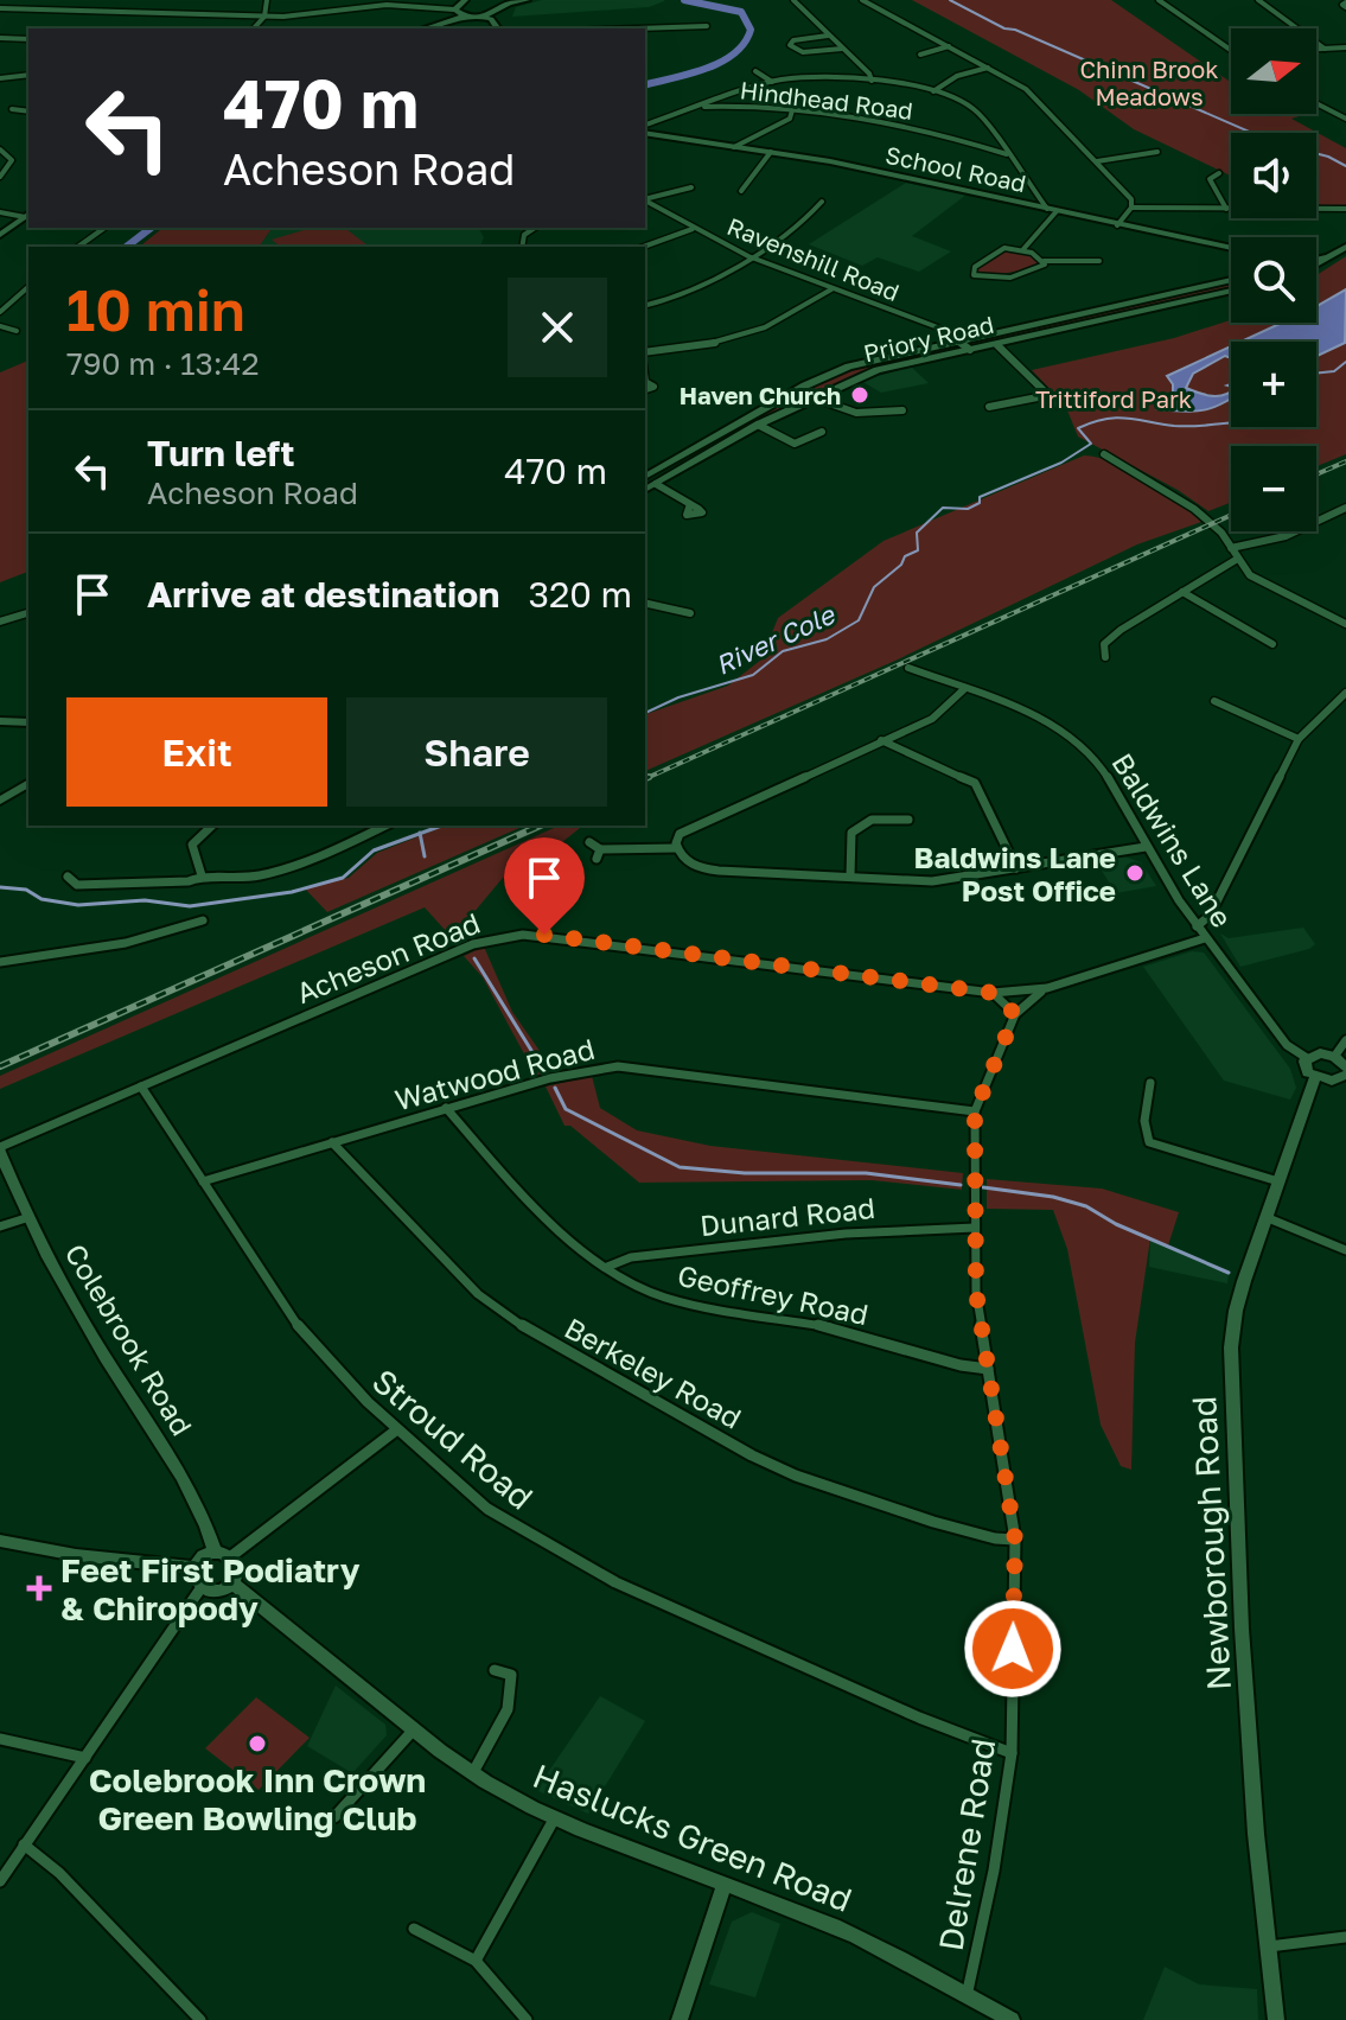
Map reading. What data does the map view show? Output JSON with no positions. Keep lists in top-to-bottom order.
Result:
{
  "streets": {
    "street": [
      "Hindhead Road",
      "School Road",
      "Ravenshill Road",
      "Priory Road",
      "Baldwins Lane",
      "Acheson Road",
      "Watwood Road",
      "Dunard Road",
      "Geoffrey Road",
      "Colebrook Road",
      "Berkeley Road",
      "Stroud Road",
      "Newborough Road",
      "Haslucks Green Road",
      "Delrene Road"
    ]
  },
  "crossings": [
    ["Ravenshill Road", "Priory Road"],
    ["Baldwins Lane", "Acheson Road"],
    ["Acheson Road", "Colebrook Road"],
    ["Acheson Road", "Stroud Road"],
    ["Acheson Road", "Delrene Road"],
    ["Watwood Road", "Geoffrey Road"],
    ["Watwood Road", "Berkeley Road"],
    ["Watwood Road", "Stroud Road"],
    ["Watwood Road", "Delrene Road"],
    ["Dunard Road", "Geoffrey Road"],
    ["Dunard Road", "Delrene Road"],
    ["Geoffrey Road", "Delrene Road"],
    ["Colebrook Road", "Haslucks Green Road"],
    ["Berkeley Road", "Delrene Road"],
    ["Stroud Road", "Delrene Road"],
    ["Haslucks Green Road", "Delrene Road"]
  ],
  "water": ["River Cole"],
  "parks": ["Chinn Brook Meadows", "Trittiford Park"],
  "places": {
    "other": ["Haven Church", "Baldwins Lane Post Office", "Colebrook Inn Crown Green Bowling Club"],
    "health": ["Feet First Podiatry & Chiropody"]
  },
  "north": "right",
  "page": {
    "map_buttons": ["+", "−"],
    "turn": ["470 m", "Acheson Road"],
    "heading": ["10 min", "790 m · 13:42"],
    "list": [
      {
        "name": "Turn left",
        "note": "Acheson Road",
        "value": "470 m"
      },
      {
        "name": "Arrive at destination",
        "value": "320 m"
      }
    ],
    "buttons": ["Exit", "Share"]
  }
}
